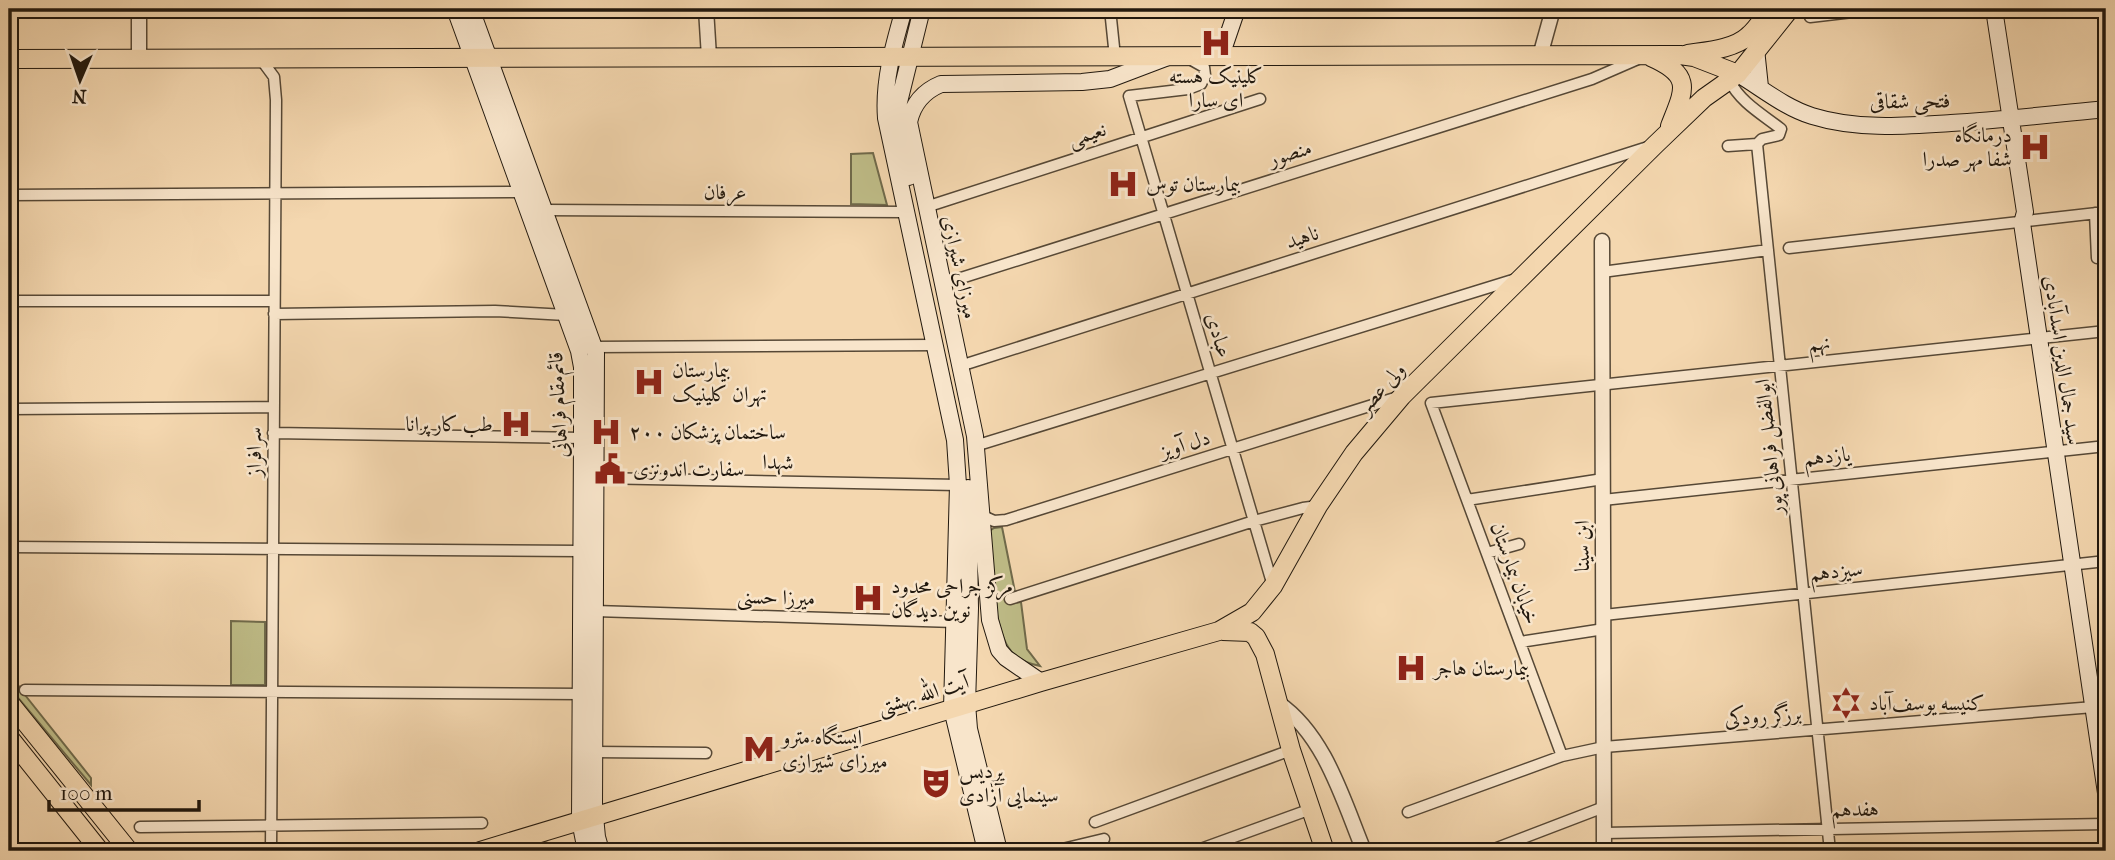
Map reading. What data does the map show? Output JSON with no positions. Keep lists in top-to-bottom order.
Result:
{
  "streets": {
    "main road": [
      "فتحی شقاقی",
      "میرزای شیرازی",
      "سید جمال الدین اسدآبادی",
      "ولی عصر",
      "قائم‌مقام فراهانی",
      "آیت الله بهشتی"
    ],
    "street": [
      "نعیمی",
      "منصور",
      "عرفان",
      "ناهید",
      "عبادی",
      "نهم",
      "دل آویز",
      "ابوالفضل فراهانی پور",
      "سرافراز",
      "یازدهم",
      "شهدا",
      "ابن سینا",
      "سیزدهم",
      "خیابان بیمارستان",
      "میرزا حسنی",
      "برزگر رودکی",
      "هفدهم"
    ]
  },
  "crossings": [
    ["فتحی شقاقی", "سید جمال الدین اسدآبادی"],
    ["فتحی شقاقی", "ولی عصر"],
    ["نعیمی", "میرزای شیرازی"],
    ["نعیمی", "عبادی"],
    ["منصور", "میرزای شیرازی"],
    ["منصور", "عبادی"],
    ["عرفان", "میرزای شیرازی"],
    ["عرفان", "قائم‌مقام فراهانی"],
    ["ناهید", "میرزای شیرازی"],
    ["ناهید", "عبادی"],
    ["ناهید", "ولی عصر"],
    ["میرزای شیرازی", "عبادی"],
    ["میرزای شیرازی", "دل آویز"],
    ["میرزای شیرازی", "شهدا"],
    ["میرزای شیرازی", "میرزا حسنی"],
    ["میرزای شیرازی", "آیت الله بهشتی"],
    ["عبادی", "ولی عصر"],
    ["عبادی", "دل آویز"],
    ["نهم", "سید جمال الدین اسدآبادی"],
    ["نهم", "ابوالفضل فراهانی پور"],
    ["نهم", "ابن سینا"],
    ["نهم", "خیابان بیمارستان"],
    ["سید جمال الدین اسدآبادی", "یازدهم"],
    ["سید جمال الدین اسدآبادی", "سیزدهم"],
    ["سید جمال الدین اسدآبادی", "برزگر رودکی"],
    ["ولی عصر", "دل آویز"],
    ["ولی عصر", "آیت الله بهشتی"],
    ["قائم‌مقام فراهانی", "شهدا"],
    ["قائم‌مقام فراهانی", "میرزا حسنی"],
    ["قائم‌مقام فراهانی", "آیت الله بهشتی"],
    ["ابوالفضل فراهانی پور", "یازدهم"],
    ["ابوالفضل فراهانی پور", "سیزدهم"],
    ["ابوالفضل فراهانی پور", "برزگر رودکی"],
    ["ابوالفضل فراهانی پور", "هفدهم"],
    ["یازدهم", "ابن سینا"],
    ["ابن سینا", "سیزدهم"],
    ["ابن سینا", "برزگر رودکی"],
    ["ابن سینا", "هفدهم"],
    ["سیزدهم", "خیابان بیمارستان"],
    ["خیابان بیمارستان", "برزگر رودکی"]
  ],
  "places": {
    "hospital": [
      "کلینیک هسته ای سارا",
      "درمانگاه شفا مهر صدرا",
      "بیمارستان توس",
      "بیمارستان تهران کلینیک",
      "طب کار پرانا",
      "ساختمان پزشکان ۲۰۰",
      "مرکز جراحی محدود نوین دیدگان",
      "بیمارستان هاجر"
    ],
    "public building": ["سفارت اندونزی"],
    "synagogue": ["کنیسه یوسف‌آباد"],
    "metro station": ["ایستگاه مترو میرزای شیرازی"],
    "theatre": ["پردیس سینمایی آزادی"]
  },
  "scale_bar": "100 m",
  "north": "bottom"
}
